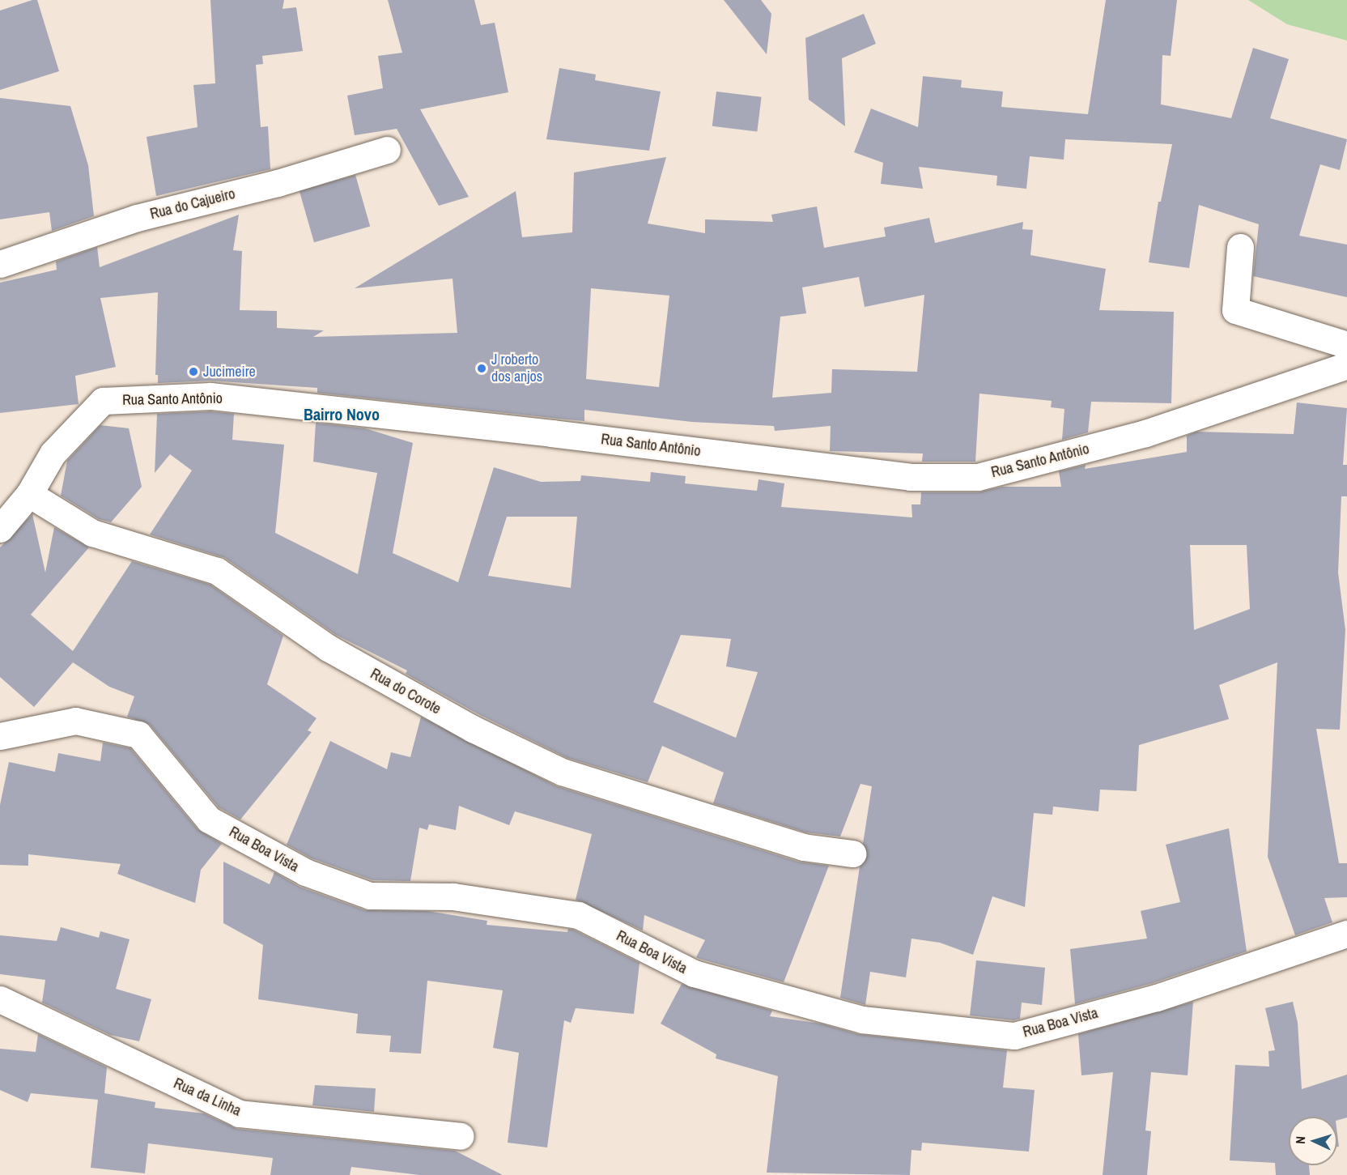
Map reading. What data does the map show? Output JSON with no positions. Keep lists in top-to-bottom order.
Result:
{
  "streets": {
    "street": [
      "Rua do Cajueiro",
      "Rua Santo Antônio",
      "Rua do Corote",
      "Rua Boa Vista",
      "Rua da Linha"
    ]
  },
  "crossings": [
    ["Rua Santo Antônio", "Rua do Corote"]
  ],
  "districts": ["Bairro Novo"],
  "places": ["J roberto dos anjos", "Jucimeire"],
  "north": "left"
}
